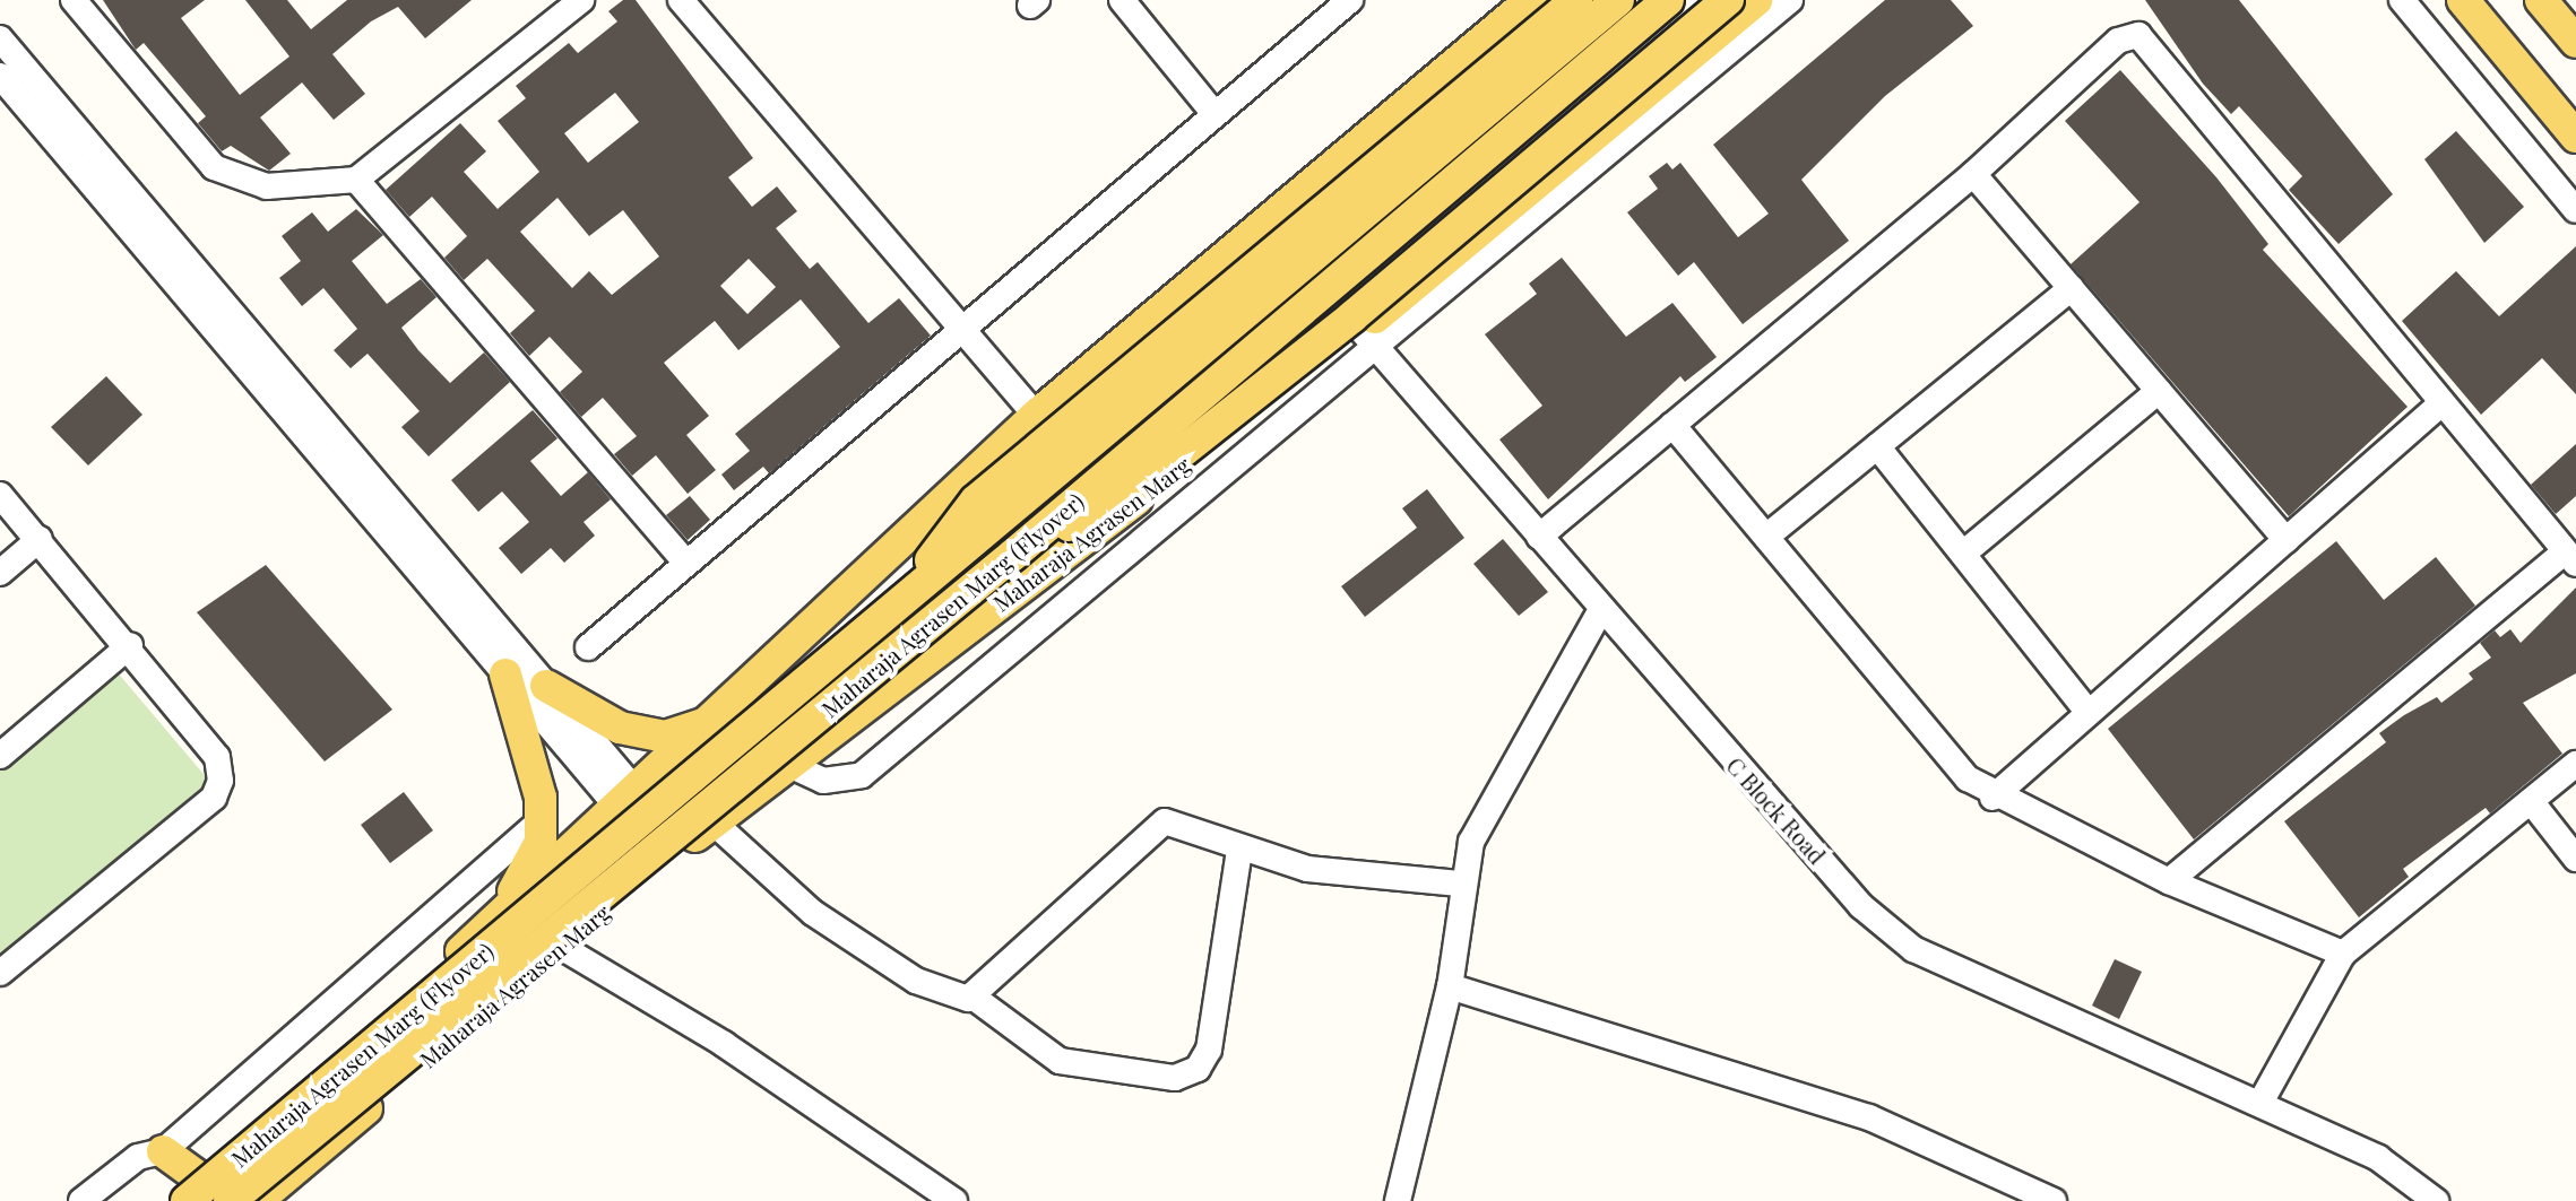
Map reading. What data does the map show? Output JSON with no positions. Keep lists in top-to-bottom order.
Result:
{
  "streets": {
    "main road": ["Maharaja Agrasen Marg", "Maharaja Agrasen Marg (Flyover)"],
    "street": ["C Block Road"]
  },
  "crossings": [
    ["Maharaja Agrasen Marg", "C Block Road"],
    ["Maharaja Agrasen Marg (Flyover)", "C Block Road"]
  ]
}
